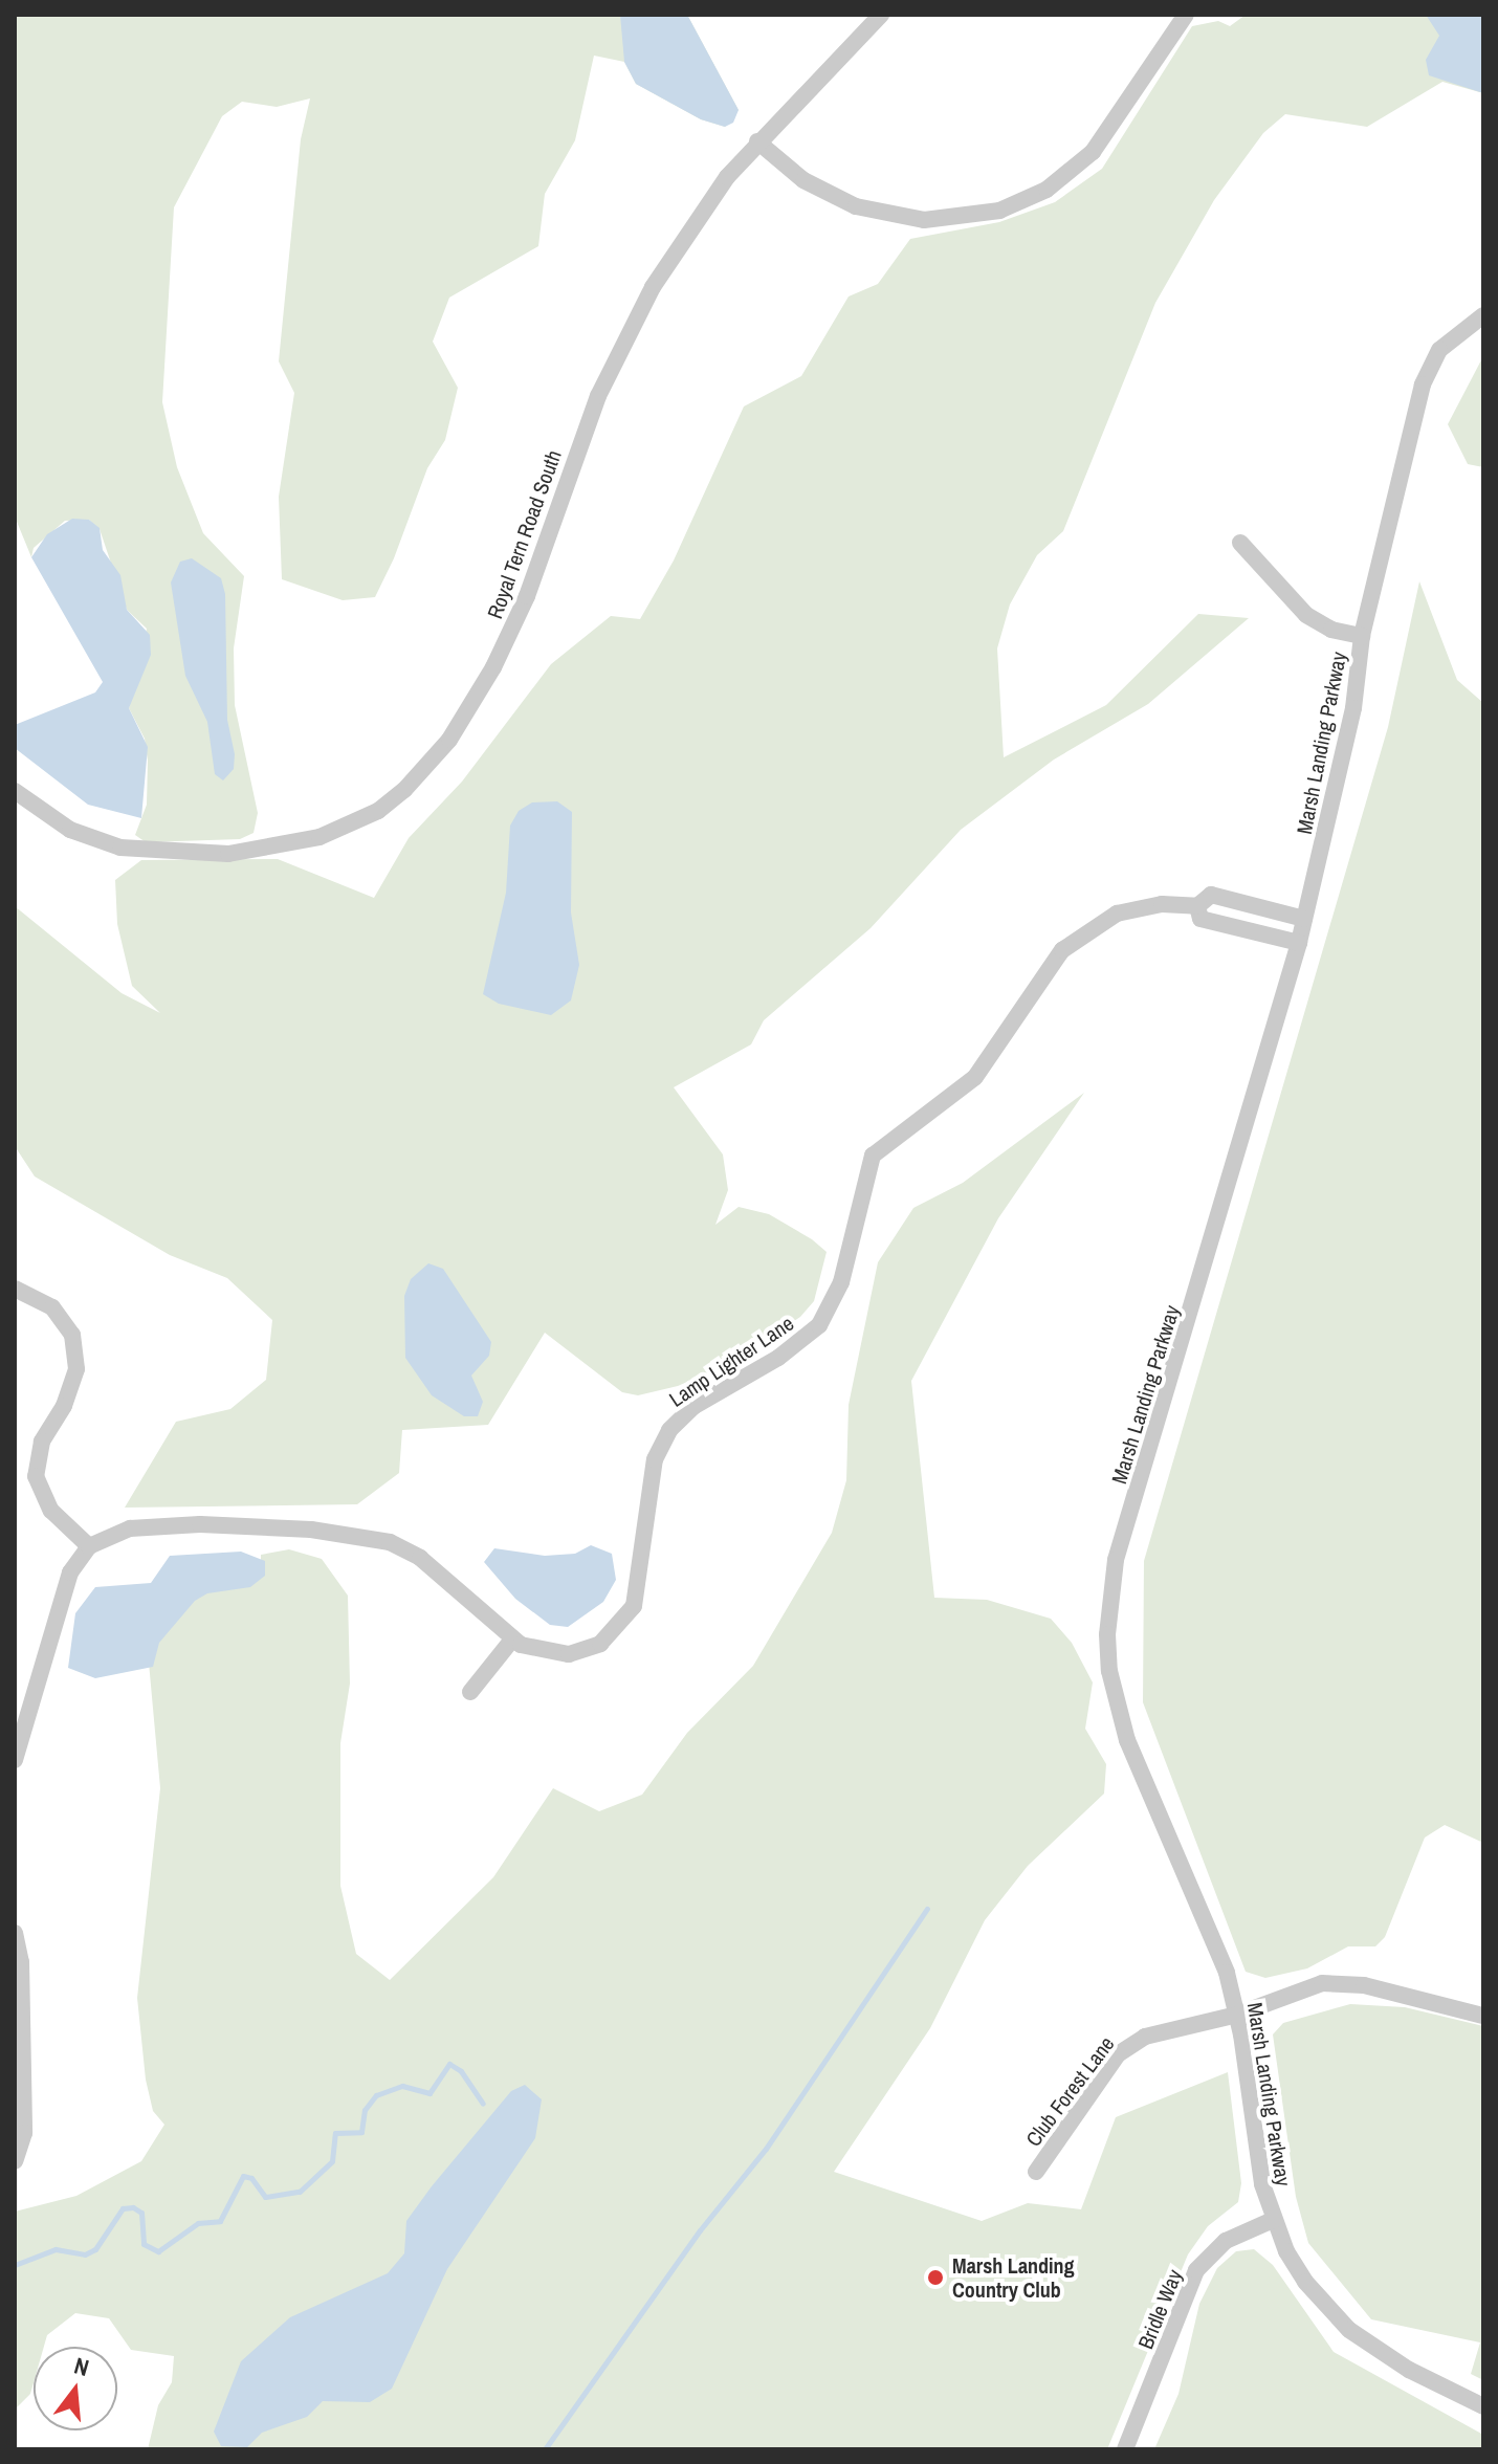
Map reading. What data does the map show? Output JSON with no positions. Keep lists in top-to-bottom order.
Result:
{
  "streets": {
    "street": [
      "Royal Tern Road South",
      "Marsh Landing Parkway",
      "Lamp Lighter Lane",
      "Club Forest Lane",
      "Bridle Way"
    ]
  },
  "crossings": [
    ["Marsh Landing Parkway", "Lamp Lighter Lane"],
    ["Marsh Landing Parkway", "Club Forest Lane"],
    ["Marsh Landing Parkway", "Bridle Way"]
  ],
  "places": ["Marsh Landing Country Club"],
  "north": "top"
}
